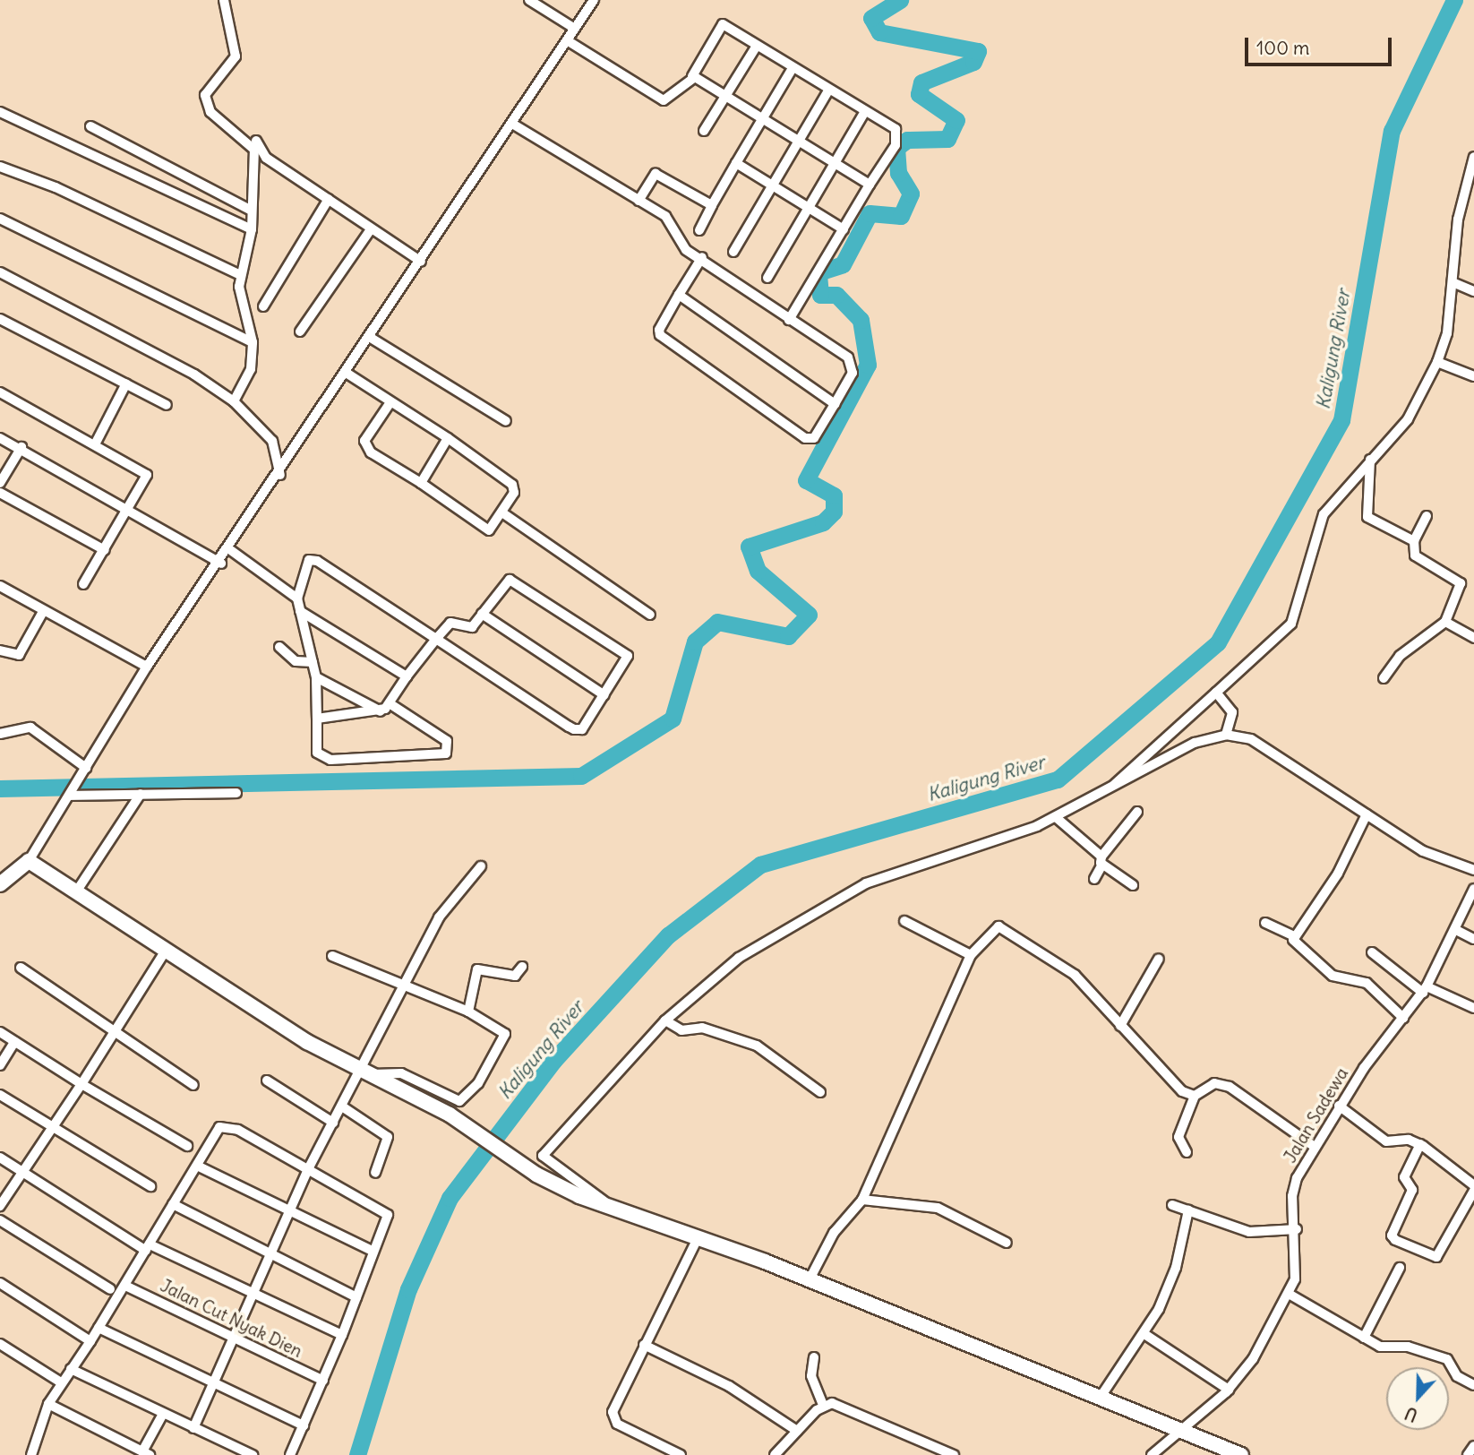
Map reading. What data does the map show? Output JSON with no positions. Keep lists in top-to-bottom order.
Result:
{
  "streets": {
    "street": ["Jalan Sadewa", "Jalan Cut Nyak Dien"]
  },
  "water": ["Kaligung River"],
  "scale_bar": "100 m",
  "north": "bottom"
}
